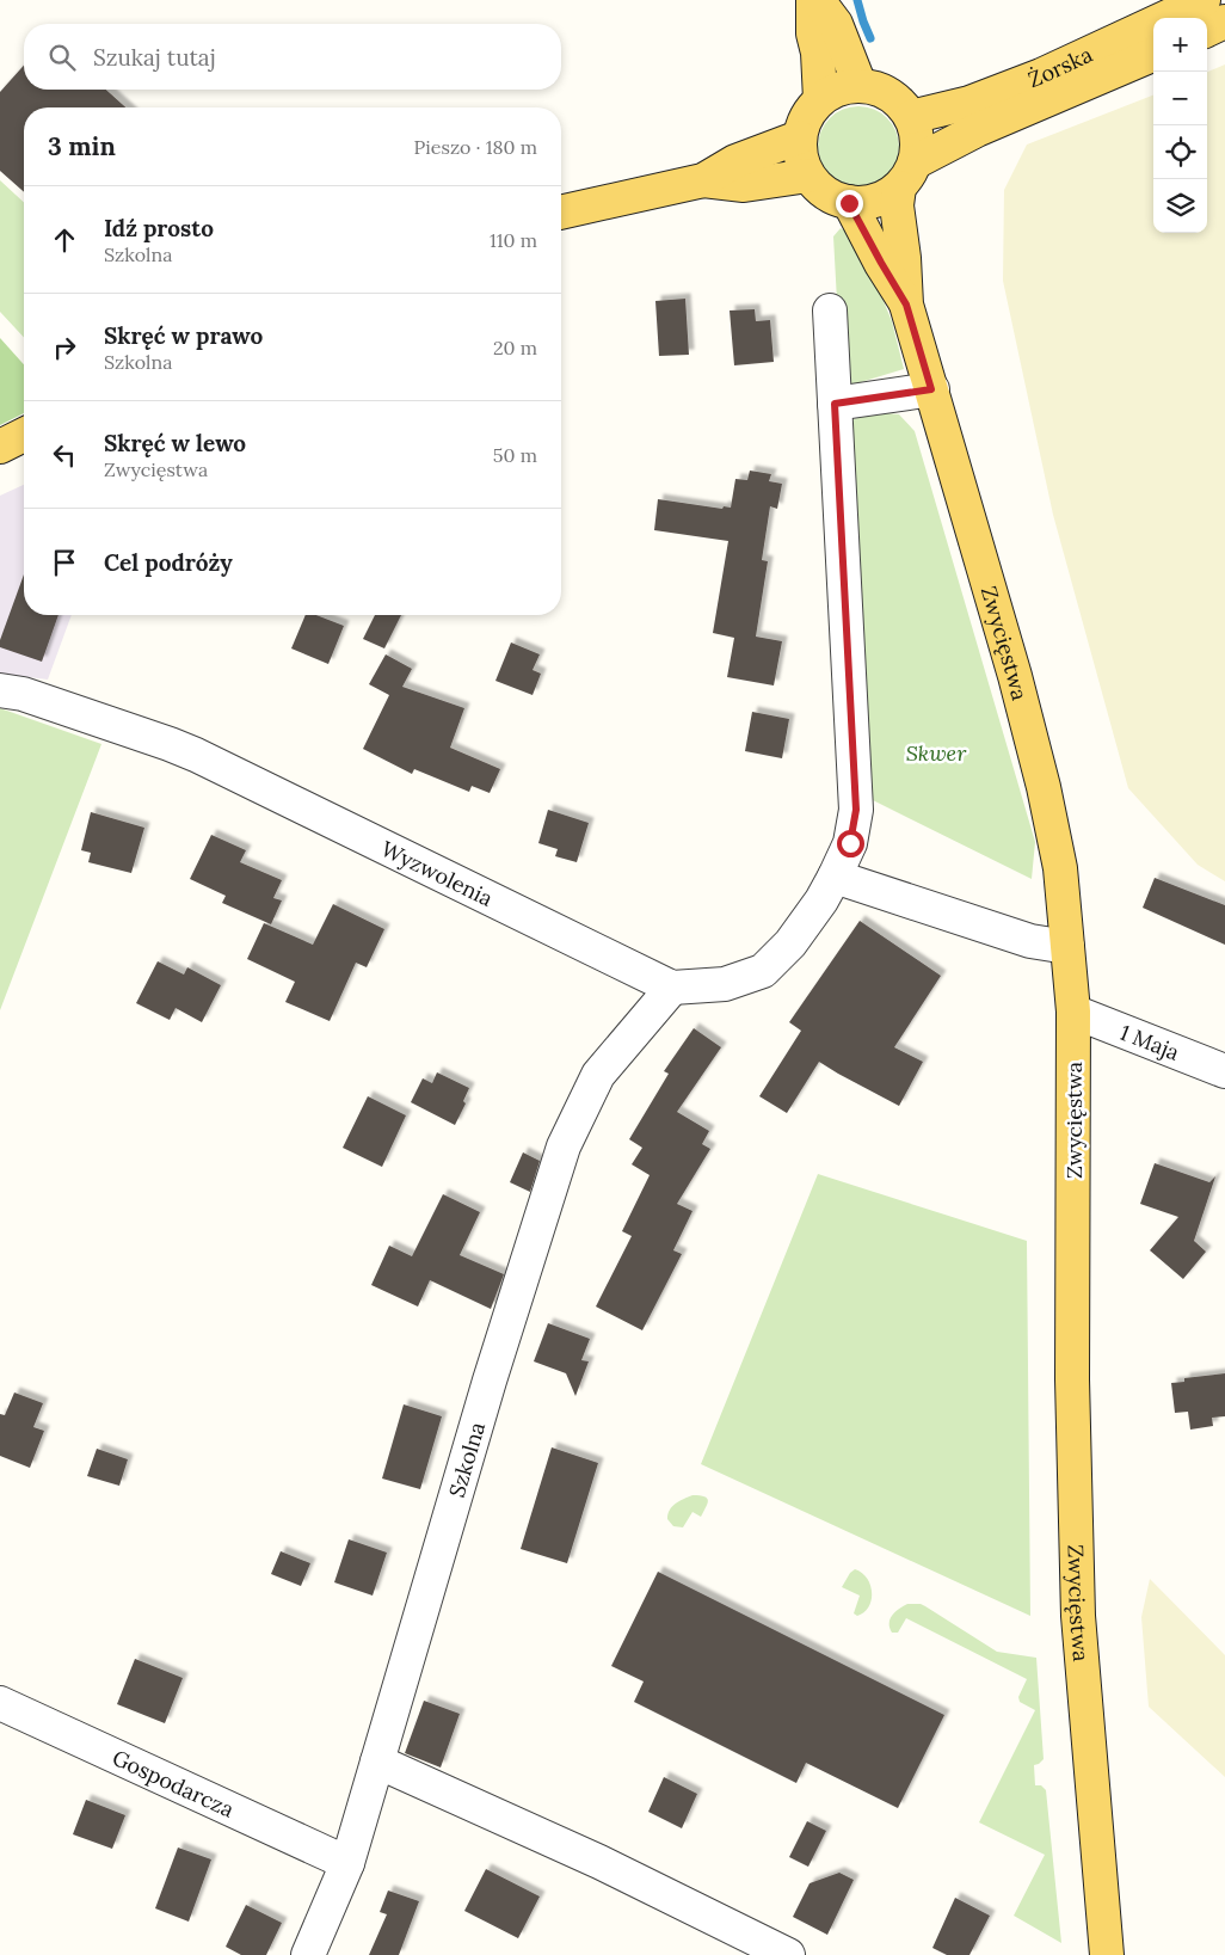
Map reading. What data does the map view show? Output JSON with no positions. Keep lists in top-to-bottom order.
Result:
{
  "streets": {
    "main road": ["Żorska", "Zwycięstwa"],
    "street": [
      "Wyzwolenia",
      "1 Maja",
      "Szkolna",
      "Gospodarcza"
    ]
  },
  "crossings": [
    ["Żorska", "Zwycięstwa"],
    ["Zwycięstwa", "1 Maja"],
    ["Wyzwolenia", "Szkolna"],
    ["Szkolna", "Gospodarcza"]
  ],
  "parks": ["Skwer"],
  "page": {
    "map_buttons": ["+", "−"],
    "search": "Szukaj tutaj",
    "heading": ["3 min", "Pieszo · 180 m"],
    "list": [
      ["Idź prosto", "Szkolna", "110 m"],
      ["Skręć w prawo", "Szkolna", "20 m"],
      ["Skręć w lewo", "Zwycięstwa", "50 m"],
      "Cel podróży"
    ]
  }
}
